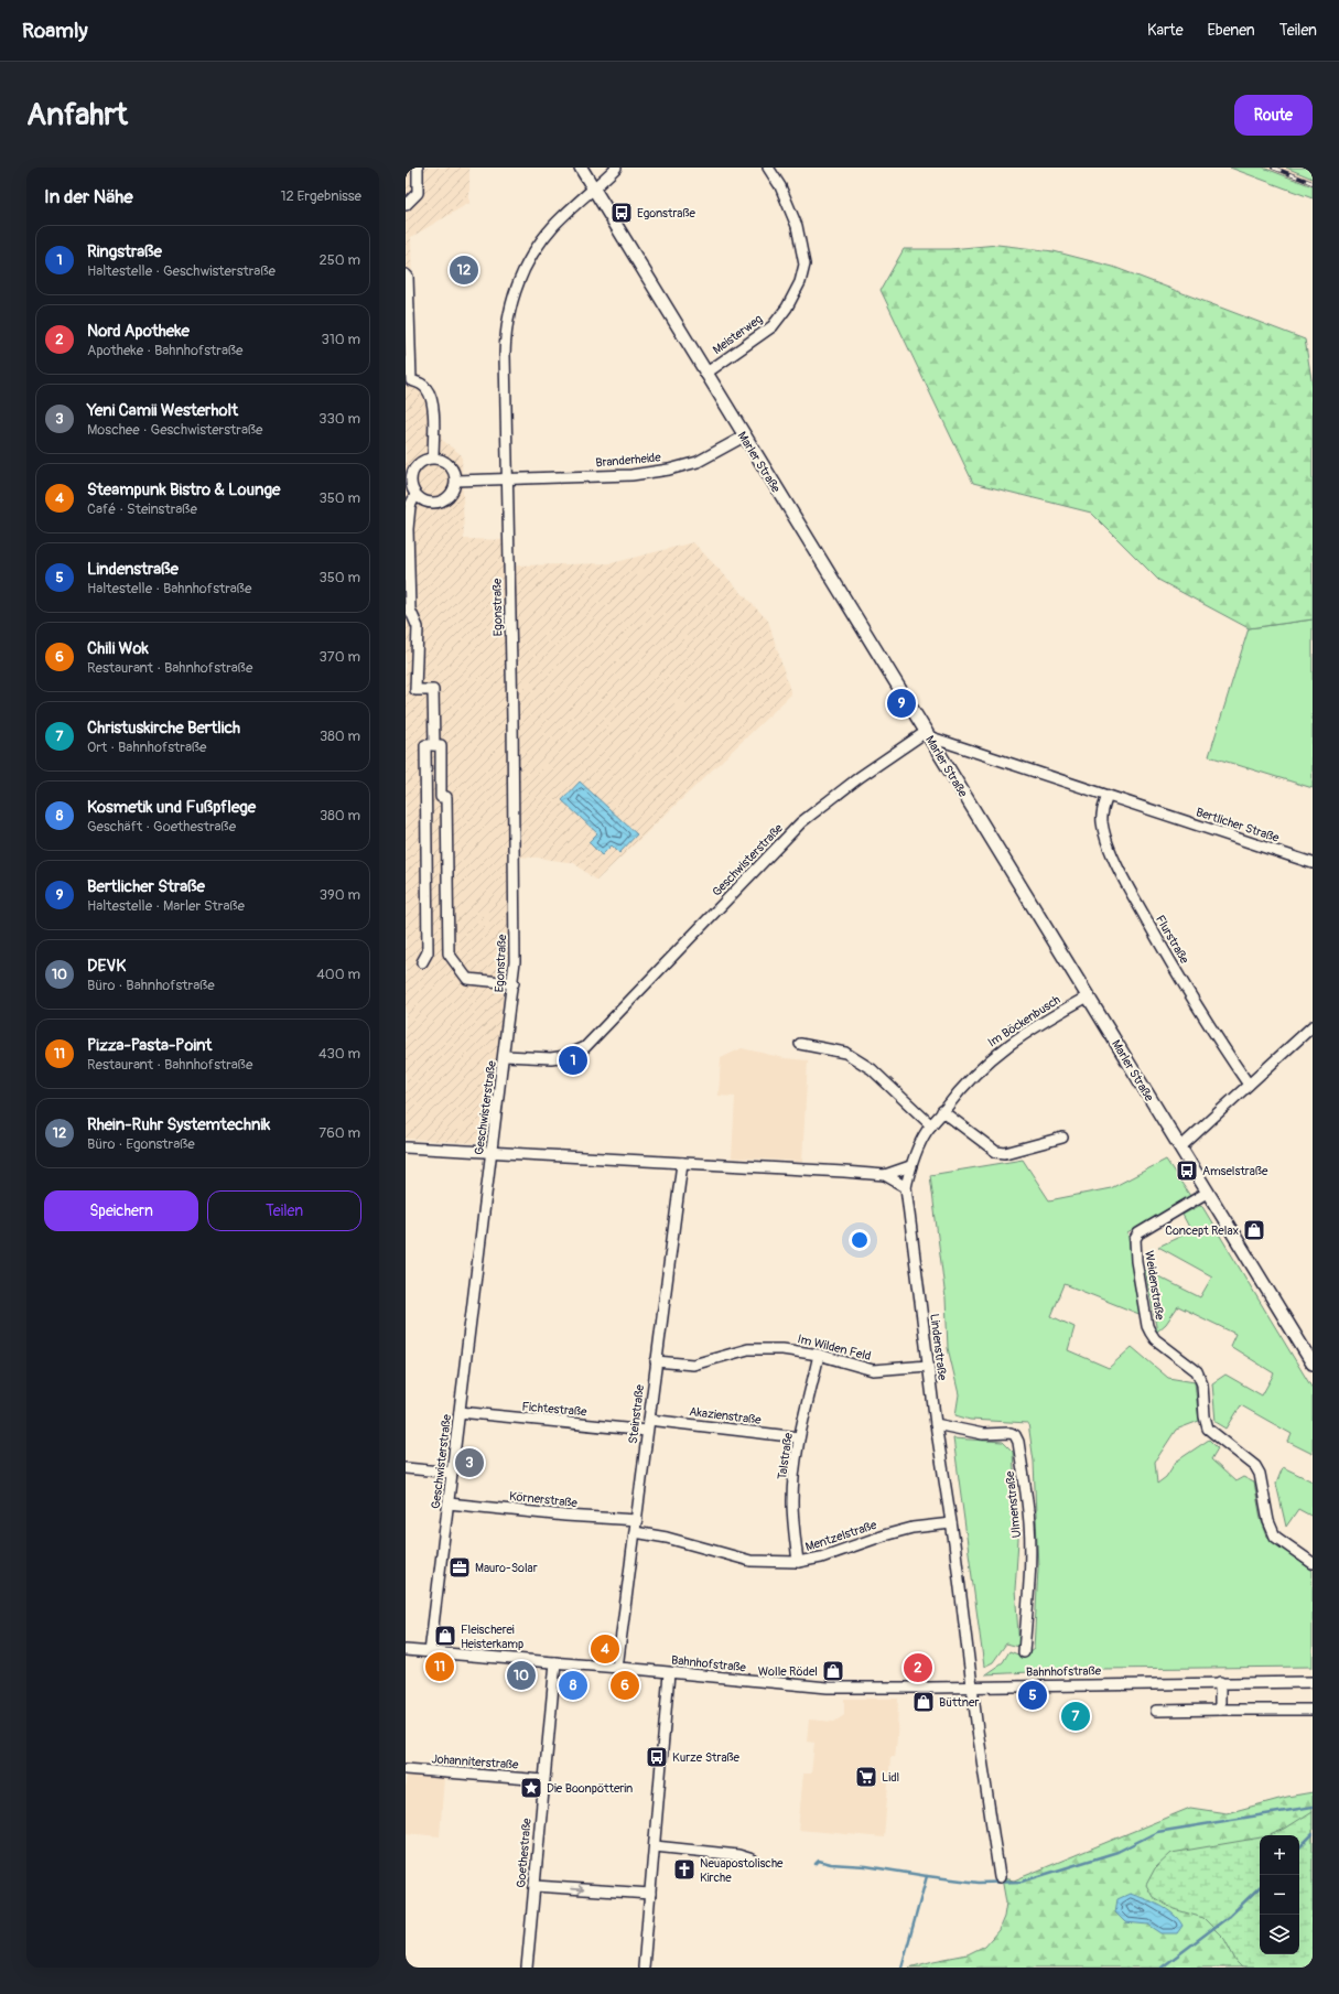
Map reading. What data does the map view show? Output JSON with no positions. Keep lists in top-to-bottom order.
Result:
{
  "streets": {
    "main road": ["Marler Straße"],
    "street": [
      "Meisterweg",
      "Branderheide",
      "Egonstraße",
      "Bertlicher Straße",
      "Geschwisterstraße",
      "Flurstraße",
      "Im Böckenbusch",
      "Weidenstraße",
      "Im Wilden Feld",
      "Lindenstraße",
      "Fichtestraße",
      "Steinstraße",
      "Akazienstraße",
      "Talstraße",
      "Körnerstraße",
      "Ulmenstraße",
      "Mentzelstraße",
      "Bahnhofstraße",
      "Johanniterstraße",
      "Goethestraße"
    ]
  },
  "crossings": [
    ["Meisterweg", "Marler Straße"],
    ["Branderheide", "Marler Straße"],
    ["Branderheide", "Egonstraße"],
    ["Marler Straße", "Egonstraße"],
    ["Marler Straße", "Bertlicher Straße"],
    ["Marler Straße", "Geschwisterstraße"],
    ["Marler Straße", "Im Böckenbusch"],
    ["Marler Straße", "Weidenstraße"],
    ["Egonstraße", "Geschwisterstraße"],
    ["Bertlicher Straße", "Geschwisterstraße"],
    ["Bertlicher Straße", "Flurstraße"],
    ["Geschwisterstraße", "Fichtestraße"],
    ["Geschwisterstraße", "Körnerstraße"],
    ["Geschwisterstraße", "Bahnhofstraße"],
    ["Im Böckenbusch", "Lindenstraße"],
    ["Im Wilden Feld", "Lindenstraße"],
    ["Im Wilden Feld", "Steinstraße"],
    ["Im Wilden Feld", "Talstraße"],
    ["Lindenstraße", "Ulmenstraße"],
    ["Lindenstraße", "Mentzelstraße"],
    ["Lindenstraße", "Bahnhofstraße"],
    ["Fichtestraße", "Steinstraße"],
    ["Steinstraße", "Akazienstraße"],
    ["Steinstraße", "Körnerstraße"],
    ["Steinstraße", "Mentzelstraße"],
    ["Steinstraße", "Bahnhofstraße"],
    ["Akazienstraße", "Talstraße"],
    ["Talstraße", "Mentzelstraße"],
    ["Bahnhofstraße", "Goethestraße"],
    ["Johanniterstraße", "Goethestraße"]
  ],
  "places": {
    "bus stop": ["Egonstraße", "Amselstraße", "Kurze Straße"],
    "shop": [
      "Concept Relax",
      "Fleischerei Heisterkamp",
      "Wolle Rödel",
      "Büttner"
    ],
    "office": ["Mauro-Solar"],
    "supermarket": ["Lidl"],
    "place": ["Die Boonpötterin"],
    "church": ["Neuapostolische Kirche"]
  },
  "page": {
    "header": "Roamly",
    "nav": ["Karte", "Ebenen", "Teilen"],
    "buttons": [
      "Route",
      ["Speichern", "Teilen"]
    ],
    "title": "Anfahrt",
    "heading": ["In der Nähe", "12 Ergebnisse"],
    "list": [
      {
        "mark": "1",
        "name": "Ringstraße",
        "note": "Haltestelle · Geschwisterstraße",
        "value": "250 m"
      },
      {
        "mark": "2",
        "name": "Nord Apotheke",
        "note": "Apotheke · Bahnhofstraße",
        "value": "310 m"
      },
      {
        "mark": "3",
        "name": "Yeni Camii Westerholt",
        "note": "Moschee · Geschwisterstraße",
        "value": "330 m"
      },
      {
        "mark": "4",
        "name": "Steampunk Bistro & Lounge",
        "note": "Café · Steinstraße",
        "value": "350 m"
      },
      {
        "mark": "5",
        "name": "Lindenstraße",
        "note": "Haltestelle · Bahnhofstraße",
        "value": "350 m"
      },
      {
        "mark": "6",
        "name": "Chili Wok",
        "note": "Restaurant · Bahnhofstraße",
        "value": "370 m"
      },
      {
        "mark": "7",
        "name": "Christuskirche Bertlich",
        "note": "Ort · Bahnhofstraße",
        "value": "380 m"
      },
      {
        "mark": "8",
        "name": "Kosmetik und Fußpflege",
        "note": "Geschäft · Goethestraße",
        "value": "380 m"
      },
      {
        "mark": "9",
        "name": "Bertlicher Straße",
        "note": "Haltestelle · Marler Straße",
        "value": "390 m"
      },
      {
        "mark": "10",
        "name": "DEVK",
        "note": "Büro · Bahnhofstraße",
        "value": "400 m"
      },
      {
        "mark": "11",
        "name": "Pizza-Pasta-Point",
        "note": "Restaurant · Bahnhofstraße",
        "value": "430 m"
      },
      {
        "mark": "12",
        "name": "Rhein-Ruhr Systemtechnik",
        "note": "Büro · Egonstraße",
        "value": "760 m"
      }
    ],
    "pins": [
      "12",
      "9",
      "1",
      "3",
      "4",
      "11",
      "2",
      "10",
      "6",
      "8",
      "5",
      "7"
    ],
    "map_buttons": ["+", "−"]
  }
}
